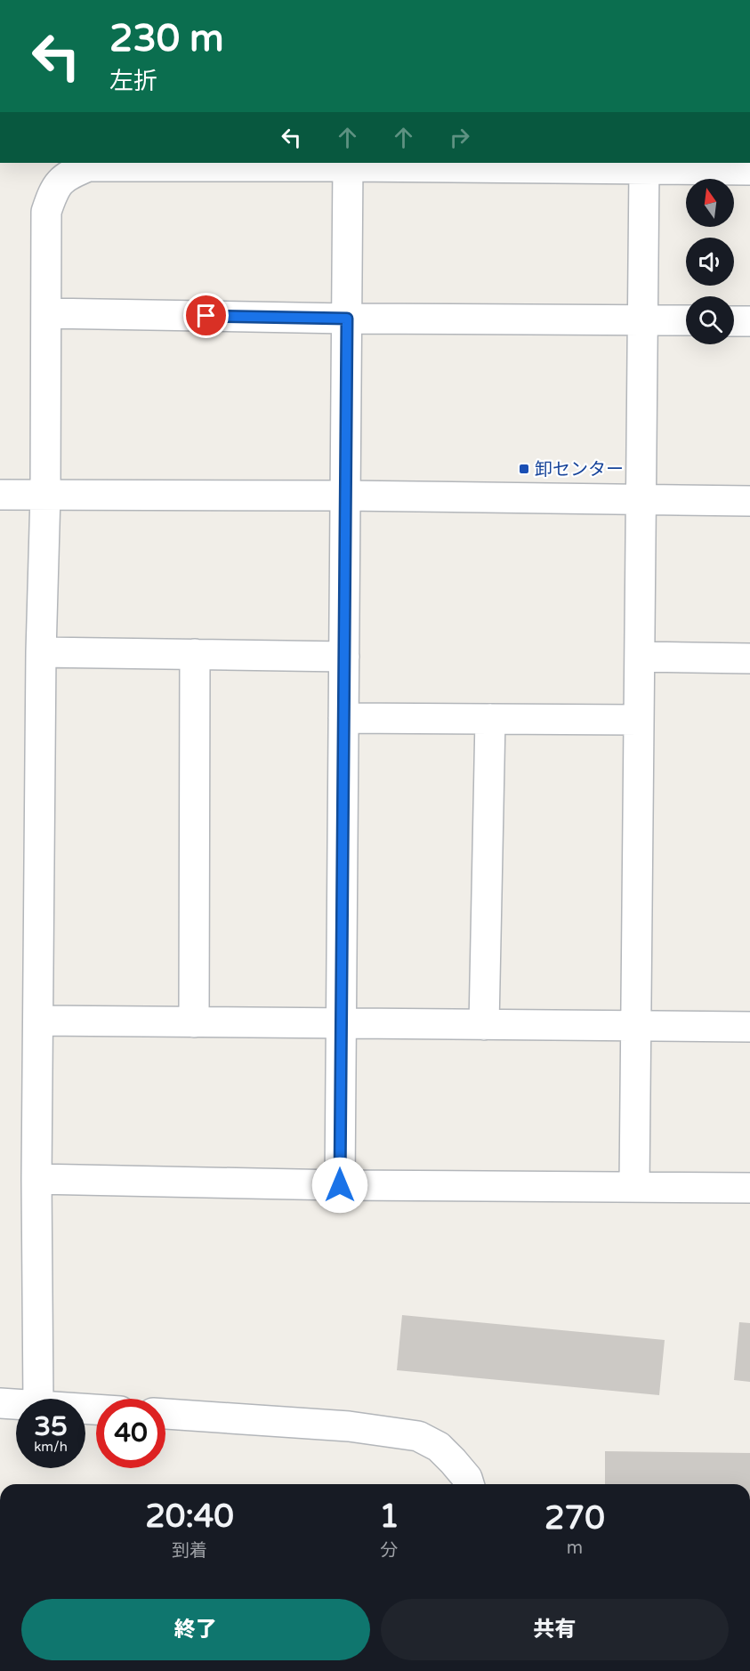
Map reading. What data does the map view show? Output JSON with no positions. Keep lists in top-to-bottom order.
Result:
{
  "places": {
    "transit": ["卸センター"]
  },
  "north": "top",
  "page": {
    "turn": ["230 m", "左折"],
    "speed": "35 km/h",
    "limit": "40",
    "eta": [
      "20:40",
      "到着",
      "1",
      "分",
      "270",
      "m"
    ],
    "buttons": ["終了", "共有"]
  }
}
